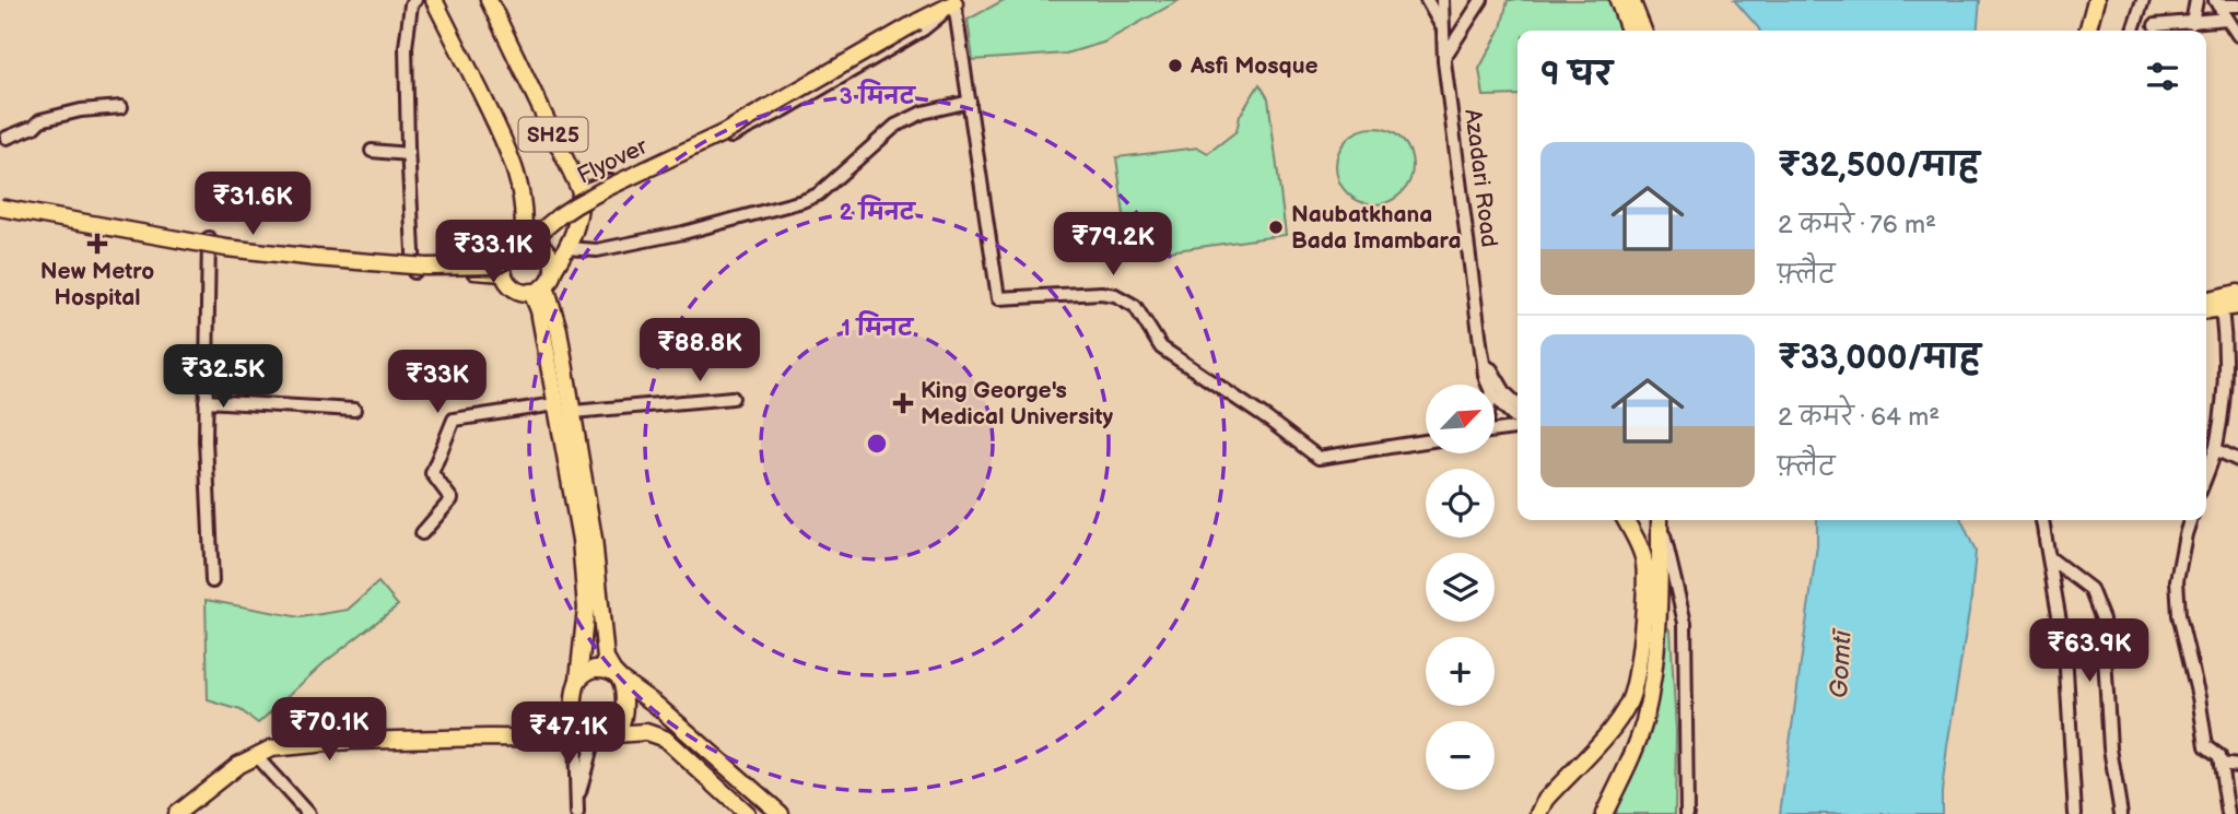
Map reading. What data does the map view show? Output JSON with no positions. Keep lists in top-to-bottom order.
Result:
{
  "streets": {
    "main road": ["SH25", "Flyover"],
    "street": ["Azadari Road"]
  },
  "water": ["Gomtī"],
  "places": {
    "other": ["Asfi Mosque", "Naubatkhana Bada Imambara"],
    "health": ["New Metro Hospital", "King George's Medical University"]
  },
  "north": "top right",
  "page": {
    "heading": "9 घर",
    "list": [
      {
        "name": "₹32,500/माह",
        "note": "2 कमरे · 76 m² · फ़्लैट"
      },
      {
        "name": "₹33,000/माह",
        "note": "2 कमरे · 64 m² · फ़्लैट"
      }
    ],
    "price": [
      "₹31.6K",
      "₹79.2K",
      "₹33.1K",
      "₹88.8K",
      "₹32.5K",
      "₹33K",
      "₹63.9K",
      "₹70.1K",
      "₹47.1K"
    ],
    "map_buttons": ["+", "−"]
  },
  "rings": ["3 मिनट", "2 मिनट", "1 मिनट"]
}
